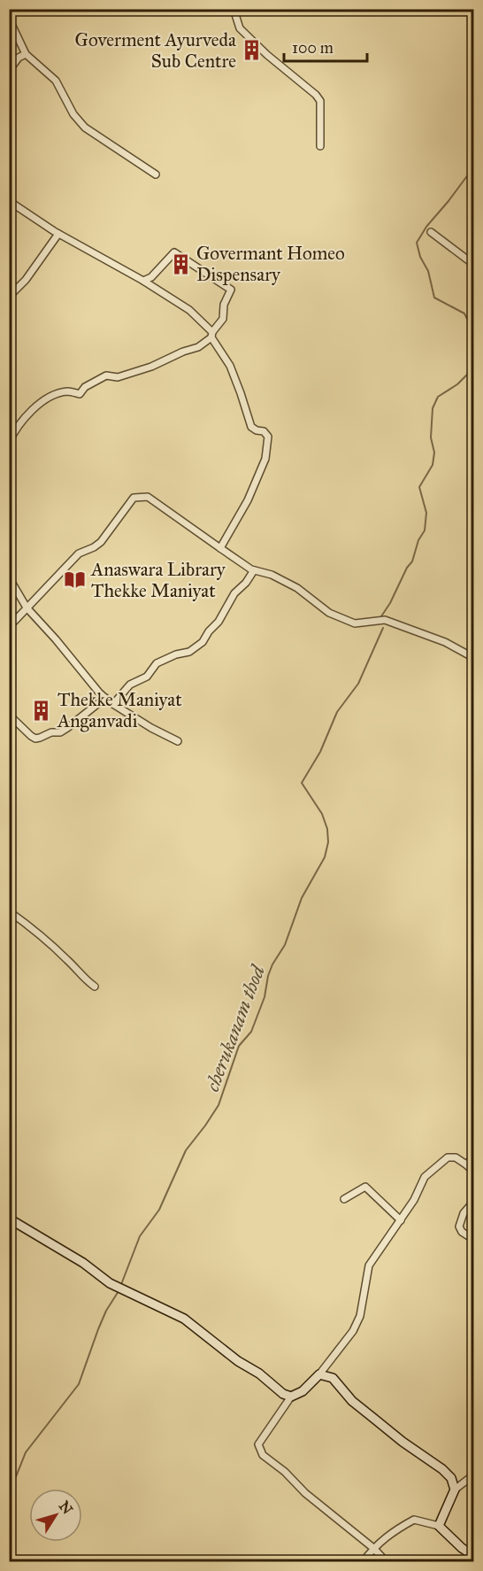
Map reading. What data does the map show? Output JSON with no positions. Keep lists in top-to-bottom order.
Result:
{
  "water": ["cherukanam thod"],
  "places": {
    "building": ["Goverment Ayurveda Sub Centre", "Govermant Homeo Dispensary", "Thekke Maniyat Anganvadi"],
    "library": ["Anaswara Library Thekke Maniyat"]
  },
  "scale_bar": "100 m",
  "north": "top right"
}
